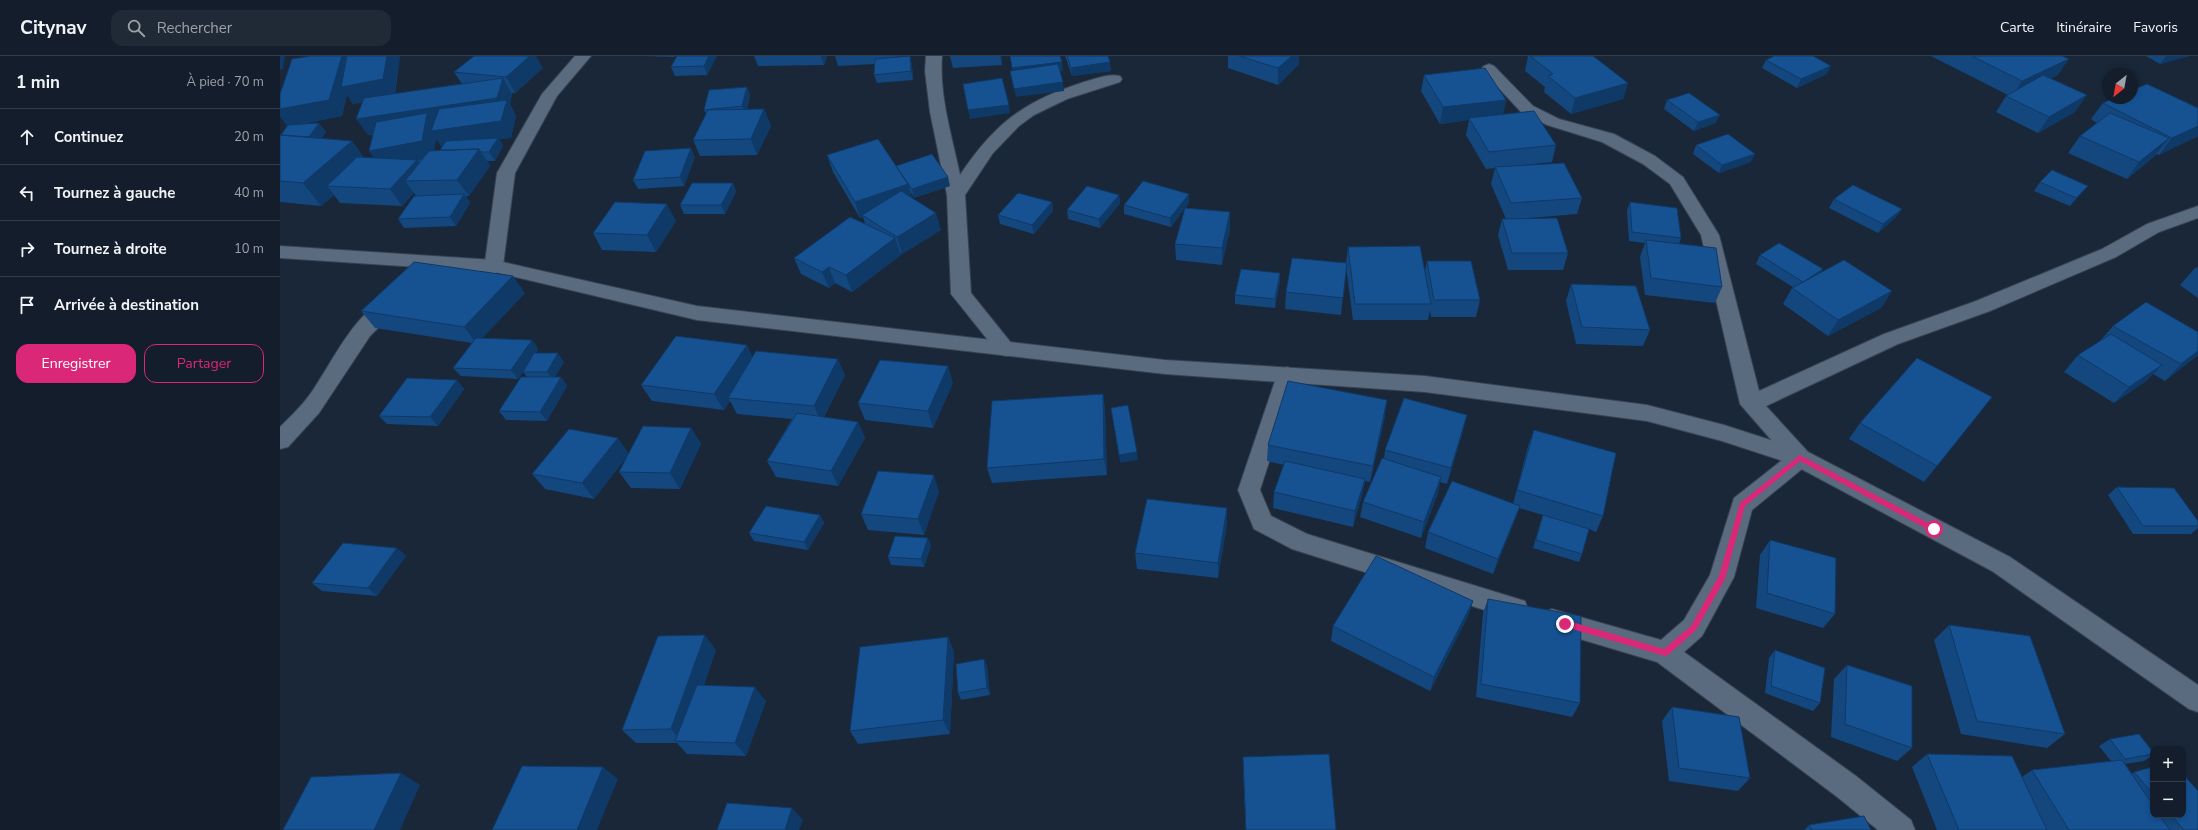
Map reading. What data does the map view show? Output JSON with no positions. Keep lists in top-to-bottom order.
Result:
{
  "north": "bottom left",
  "page": {
    "header": "Citynav",
    "search": "Rechercher",
    "nav": ["Carte", "Itinéraire", "Favoris"],
    "heading": ["1 min", "À pied · 70 m"],
    "list": [
      ["Continuez", "20 m"],
      ["Tournez à gauche", "40 m"],
      ["Tournez à droite", "10 m"],
      "Arrivée à destination"
    ],
    "buttons": ["Enregistrer", "Partager"],
    "map_buttons": ["+", "−"]
  }
}
